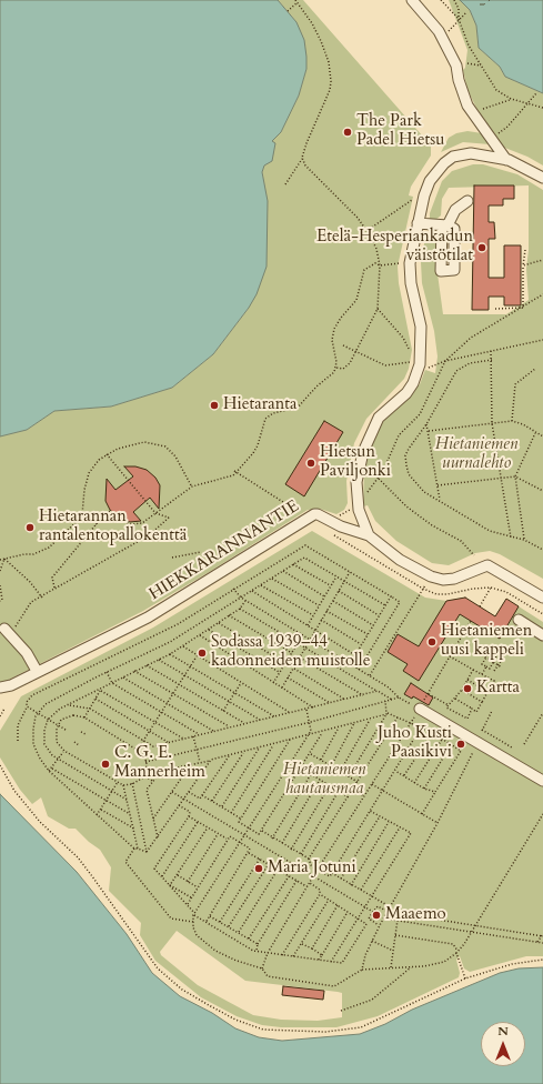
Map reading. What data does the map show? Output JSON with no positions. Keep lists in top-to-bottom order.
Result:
{
  "streets": {
    "street": ["HIEKKARANNANTIE"]
  },
  "parks": ["Hietaniemen uurnalehto", "Hietaniemen hautausmaa"],
  "places": [
    "The Park Padel Hietsu",
    "Etelä-Hesperiankadun väistötilat",
    "Hietaranta",
    "Hietsun Paviljonki",
    "Hietarannan rantalentopallokenttä",
    "Hietaniemen uusi kappeli",
    "Sodassa 1939–44 kadonneiden muistolle",
    "Kartta",
    "Juho Kusti Paasikivi",
    "C. G. E. Mannerheim",
    "Maria Jotuni",
    "Maaemo"
  ],
  "north": "top"
}
